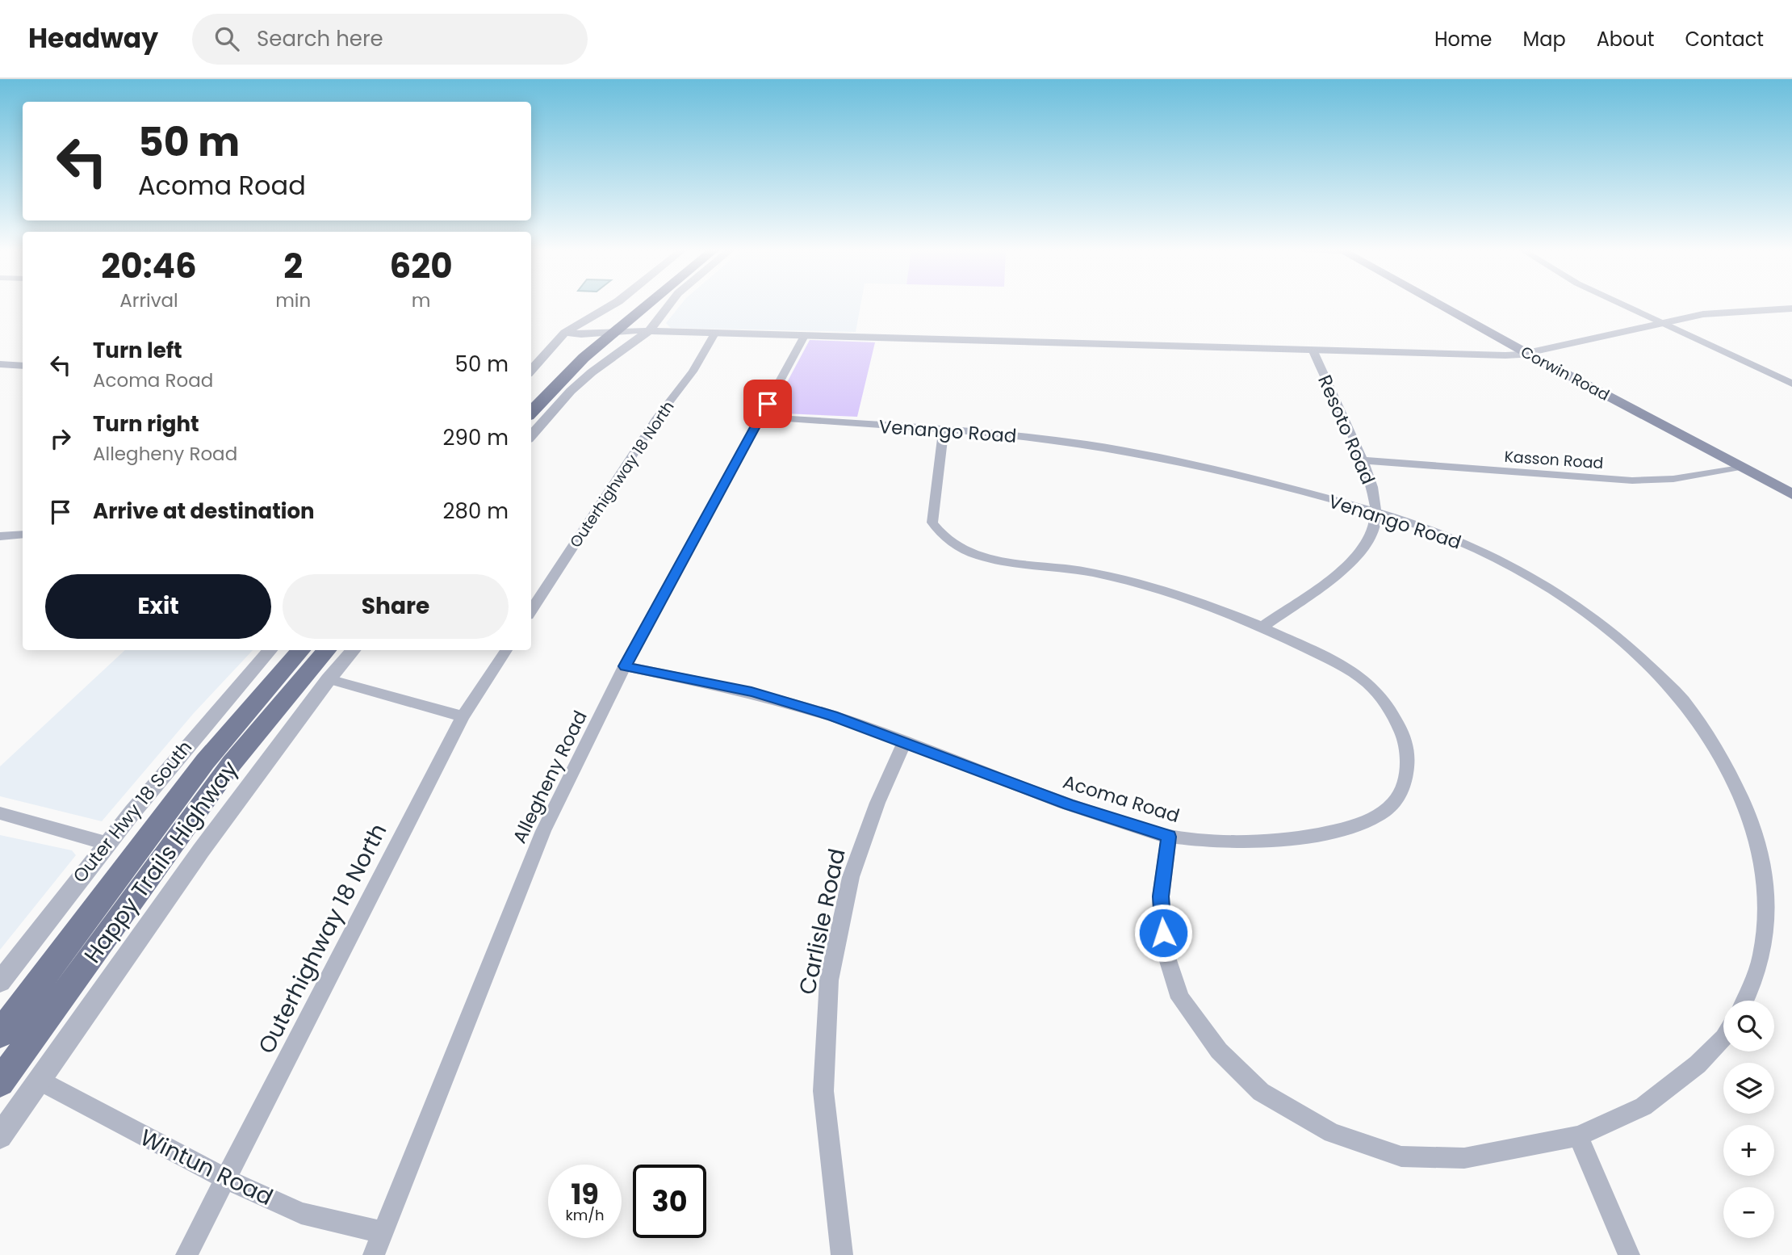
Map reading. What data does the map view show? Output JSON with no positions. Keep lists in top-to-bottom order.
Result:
{
  "streets": {
    "main road": ["Corwin Road", "Happy Trails Highway"],
    "street": [
      "Resoto Road",
      "Venango Road",
      "Kasson Road",
      "Outerhighway 18 North",
      "Allegheny Road",
      "Acoma Road",
      "Outer Hwy 18 South",
      "Carlisle Road",
      "Wintun Road"
    ]
  },
  "crossings": [
    ["Corwin Road", "Kasson Road"],
    ["Resoto Road", "Venango Road"],
    ["Resoto Road", "Kasson Road"],
    ["Resoto Road", "Acoma Road"],
    ["Venango Road", "Allegheny Road"],
    ["Venango Road", "Acoma Road"],
    ["Outerhighway 18 North", "Wintun Road"],
    ["Allegheny Road", "Acoma Road"],
    ["Allegheny Road", "Wintun Road"],
    ["Acoma Road", "Carlisle Road"]
  ],
  "page": {
    "header": "Headway",
    "search": "Search here",
    "nav": [
      "Home",
      "Map",
      "About",
      "Contact"
    ],
    "turn": ["50 m", "Acoma Road"],
    "eta": [
      "20:46",
      "Arrival",
      "2",
      "min",
      "620",
      "m"
    ],
    "list": [
      {
        "name": "Turn left",
        "note": "Acoma Road",
        "value": "50 m"
      },
      {
        "name": "Turn right",
        "note": "Allegheny Road",
        "value": "290 m"
      },
      {
        "name": "Arrive at destination",
        "value": "280 m"
      }
    ],
    "buttons": ["Exit", "Share"],
    "map_buttons": ["+", "−"],
    "speed": "19 km/h",
    "limit": "30"
  }
}
